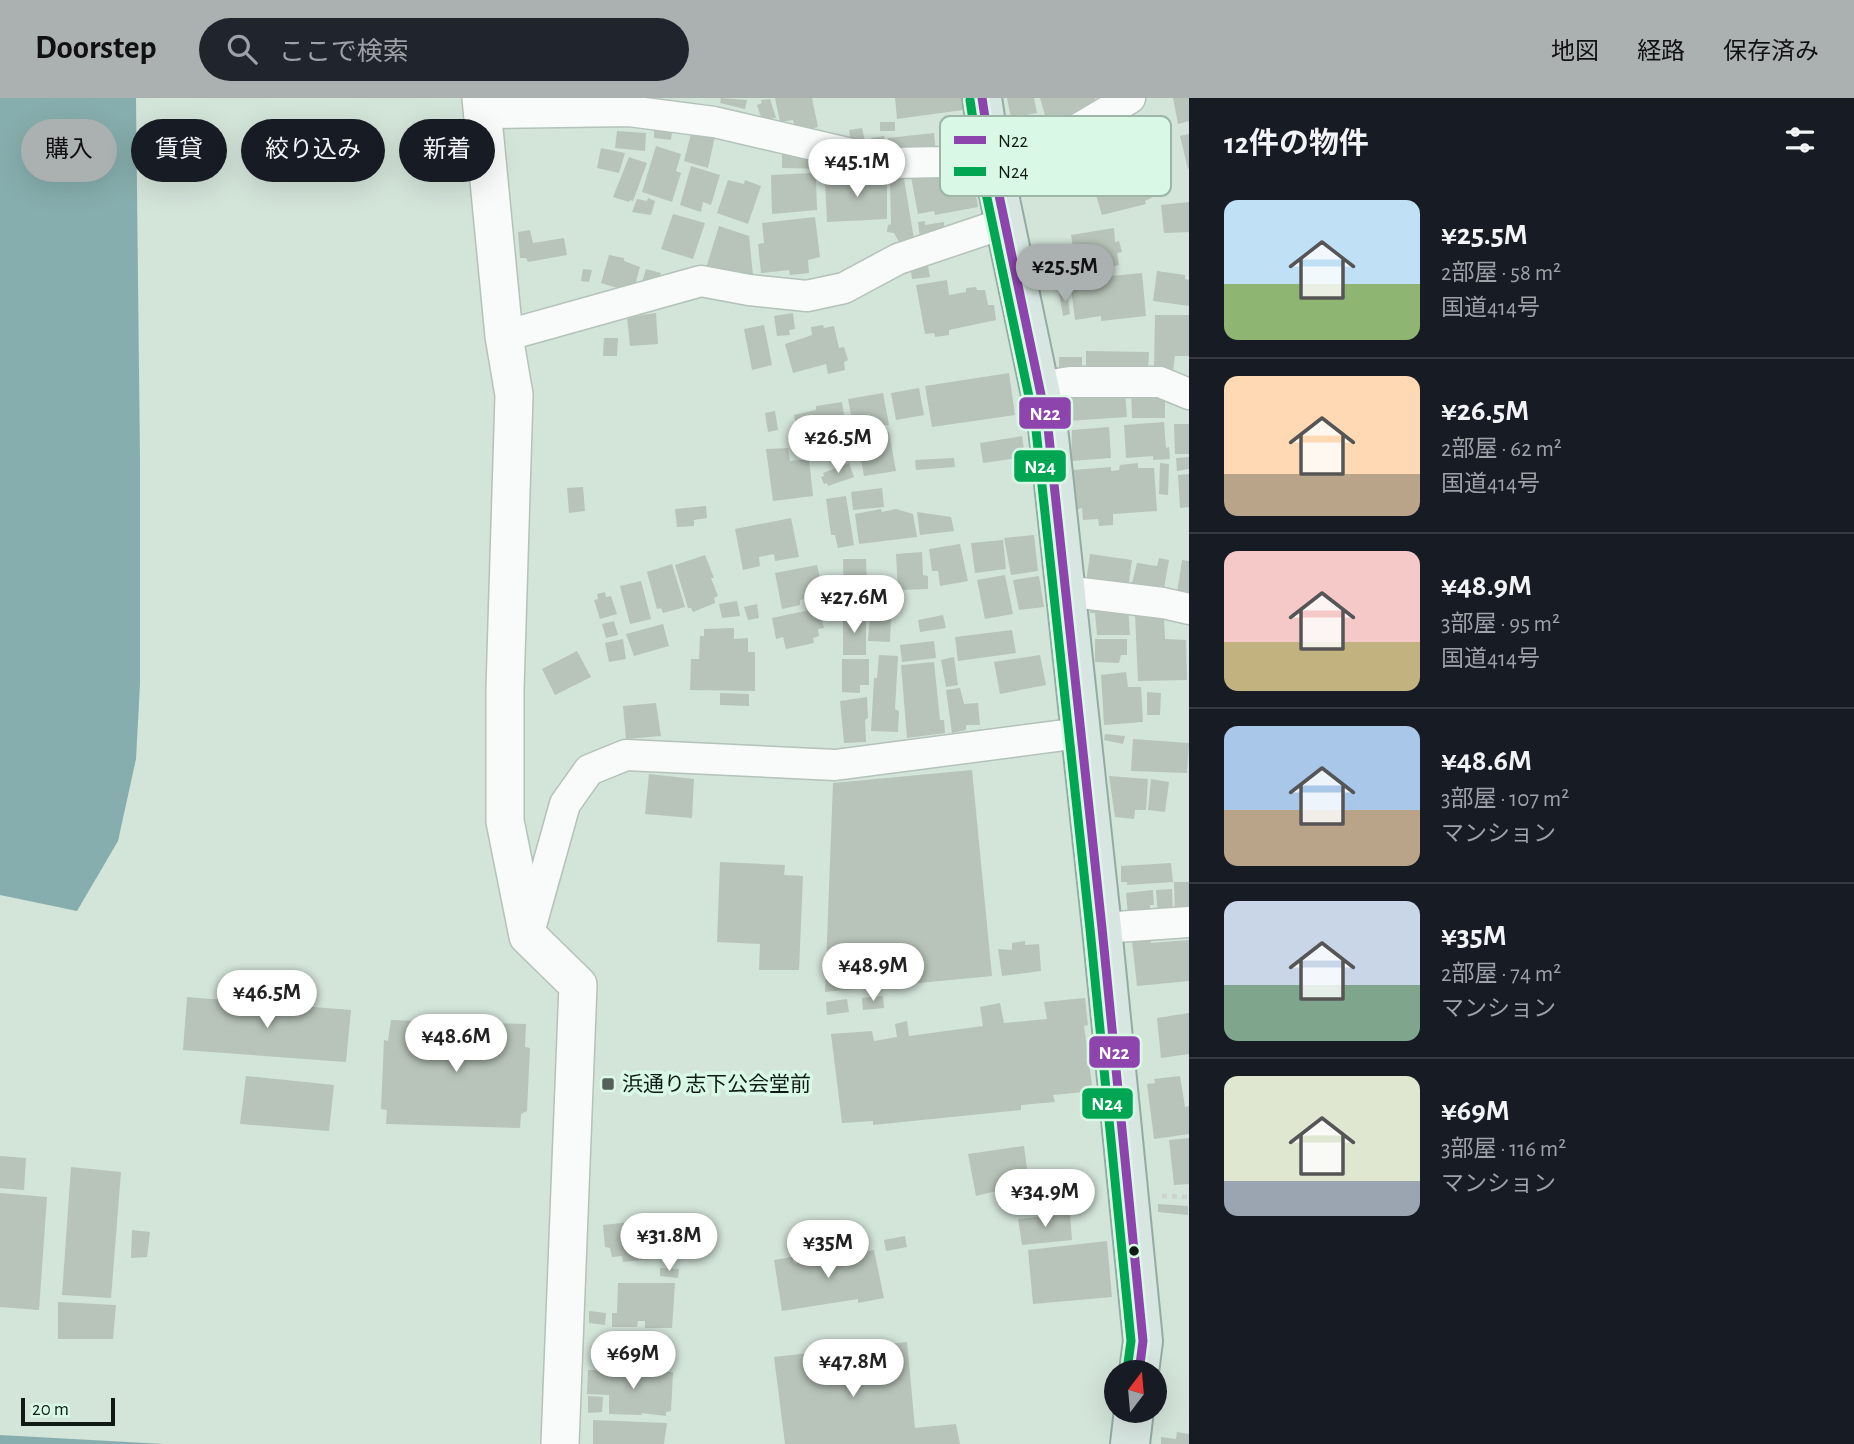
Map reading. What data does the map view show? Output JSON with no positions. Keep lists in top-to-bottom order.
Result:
{
  "places": {
    "transit": ["浜通り志下公会堂前"]
  },
  "lines": ["transit line N22", "transit line N24"],
  "legend": ["N22", "N24"],
  "scale_bar": "20 m",
  "north": "top",
  "page": {
    "header": "Doorstep",
    "search": "ここで検索",
    "nav": ["地図", "経路", "保存済み"],
    "heading": "12件の物件",
    "chip": [
      "購入",
      "賃貸",
      "絞り込み",
      "新着"
    ],
    "price": [
      "¥45.1M",
      "¥25.5M",
      "¥26.5M",
      "¥27.6M",
      "¥48.9M",
      "¥46.5M",
      "¥48.6M",
      "¥34.9M",
      "¥31.8M",
      "¥35M",
      "¥69M",
      "¥47.8M"
    ],
    "list": [
      {
        "name": "¥25.5M",
        "note": "2部屋 · 58 m² · 国道414号"
      },
      {
        "name": "¥26.5M",
        "note": "2部屋 · 62 m² · 国道414号"
      },
      {
        "name": "¥48.9M",
        "note": "3部屋 · 95 m² · 国道414号"
      },
      {
        "name": "¥48.6M",
        "note": "3部屋 · 107 m² · マンション"
      },
      {
        "name": "¥35M",
        "note": "2部屋 · 74 m² · マンション"
      },
      {
        "name": "¥69M",
        "note": "3部屋 · 116 m² · マンション"
      }
    ],
    "scale": "20 m"
  }
}
